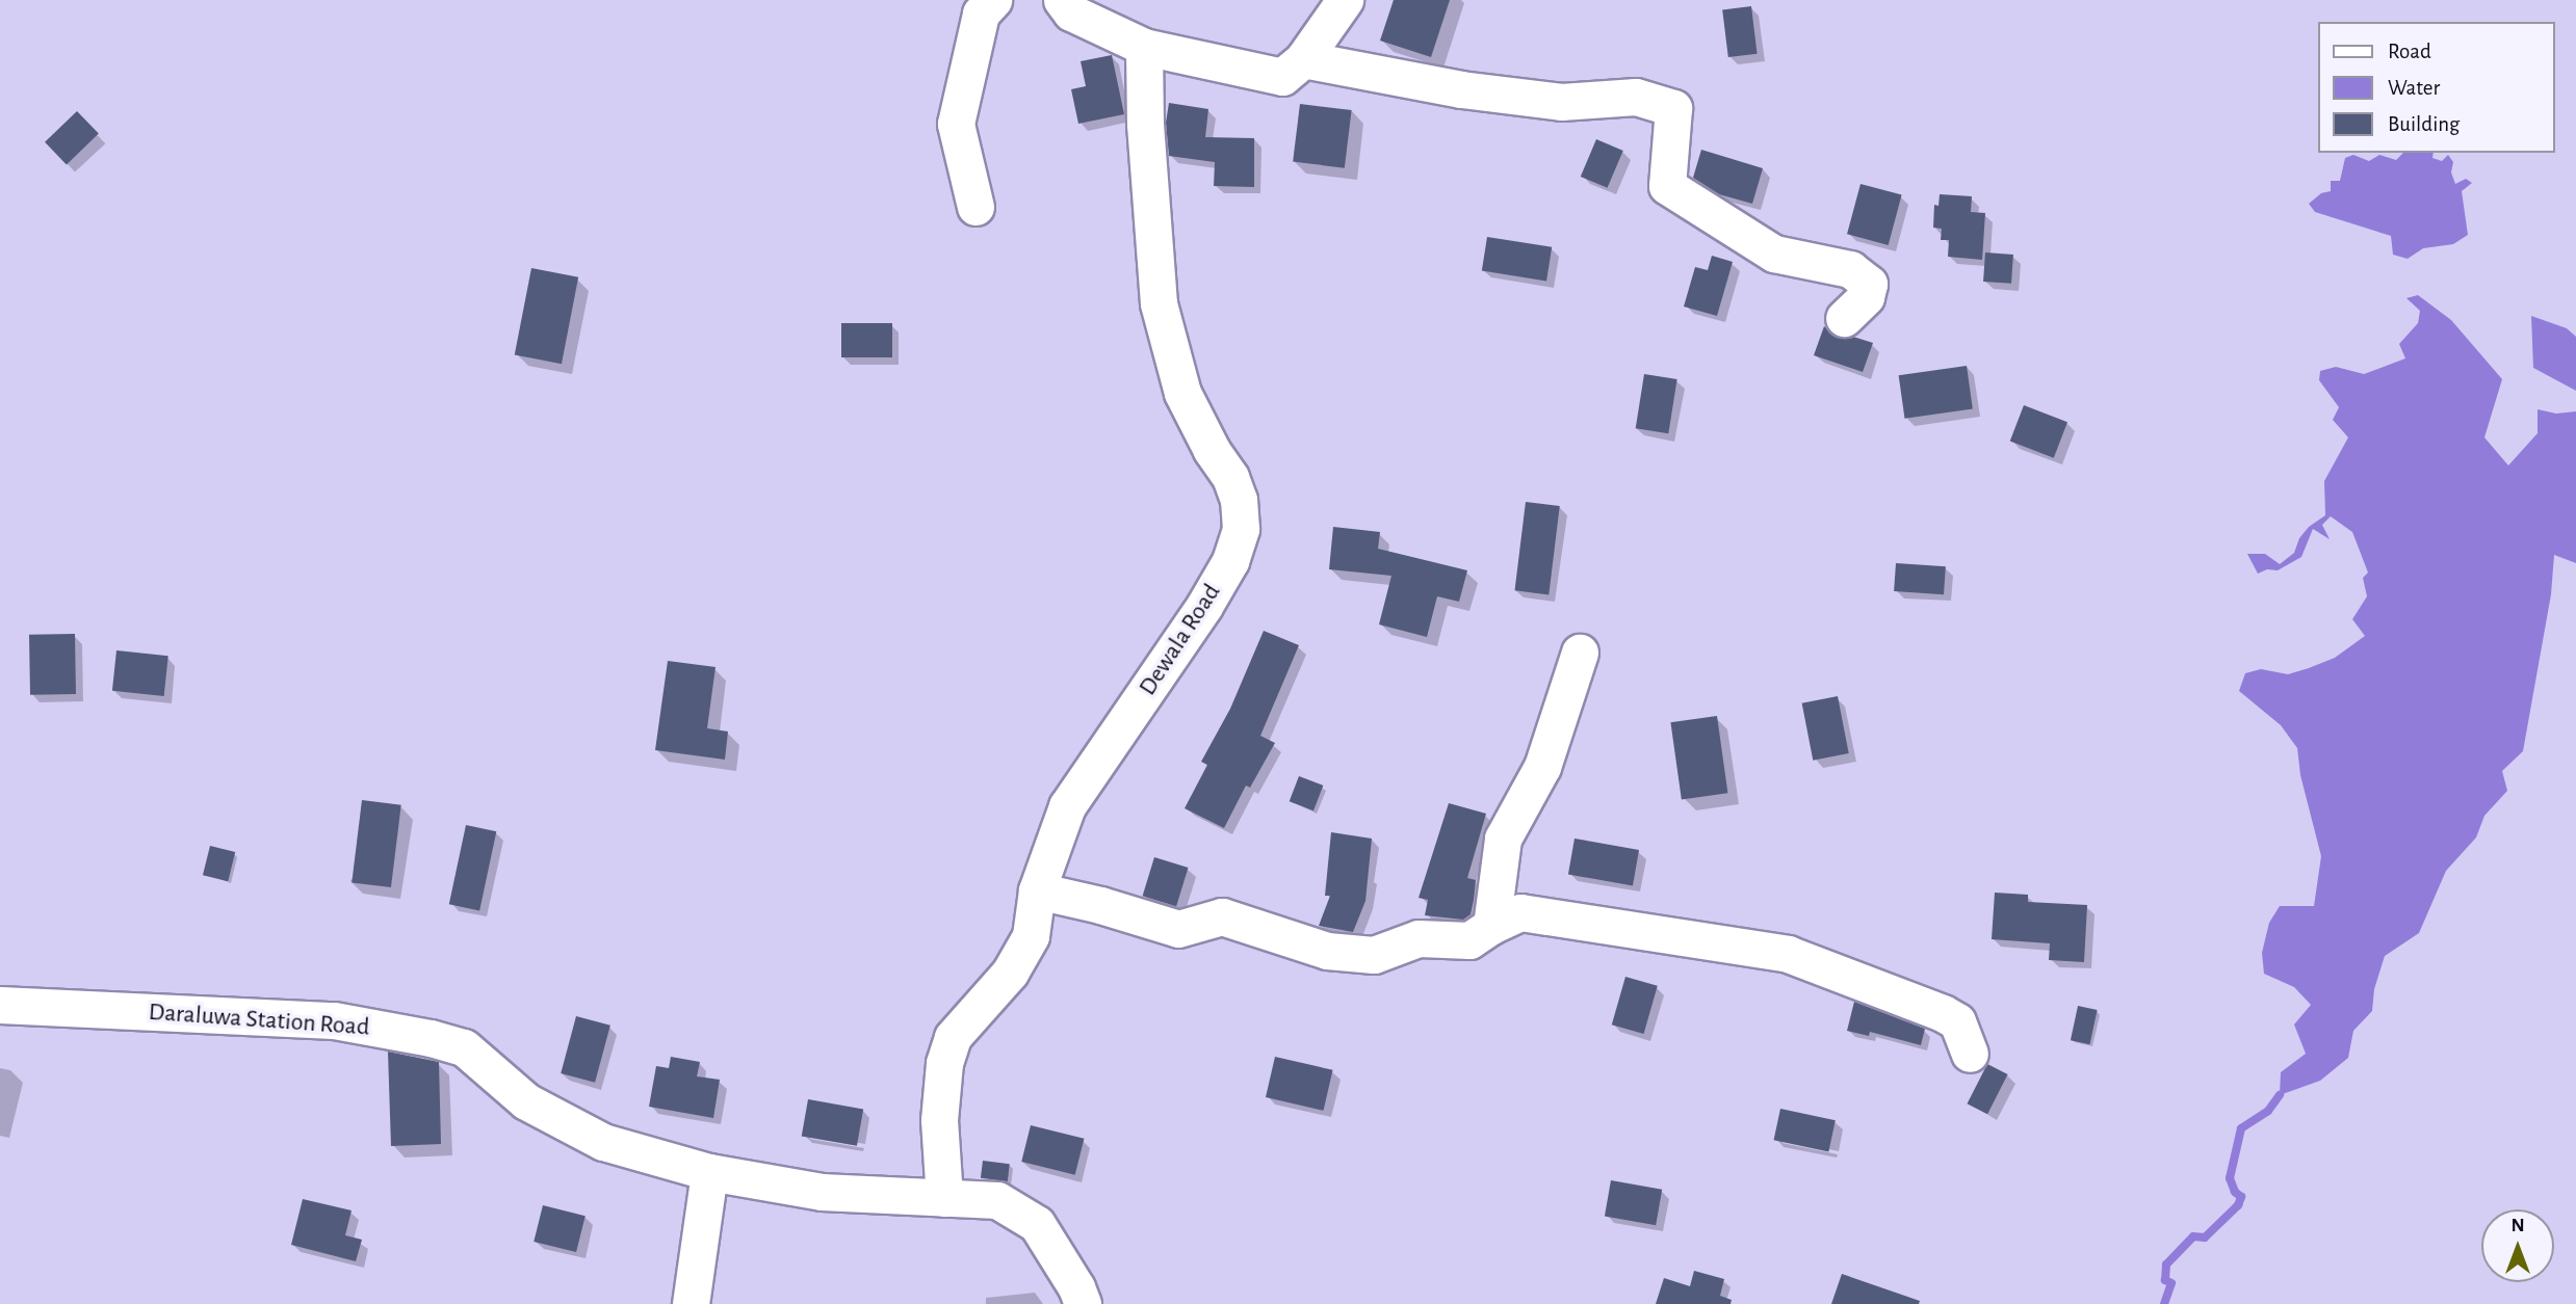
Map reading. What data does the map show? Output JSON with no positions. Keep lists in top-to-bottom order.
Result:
{
  "streets": {
    "street": ["Dewala Road", "Daraluwa Station Road"]
  },
  "crossings": [
    ["Dewala Road", "Daraluwa Station Road"]
  ],
  "legend": ["Road", "Water", "Building"],
  "north": "top"
}
